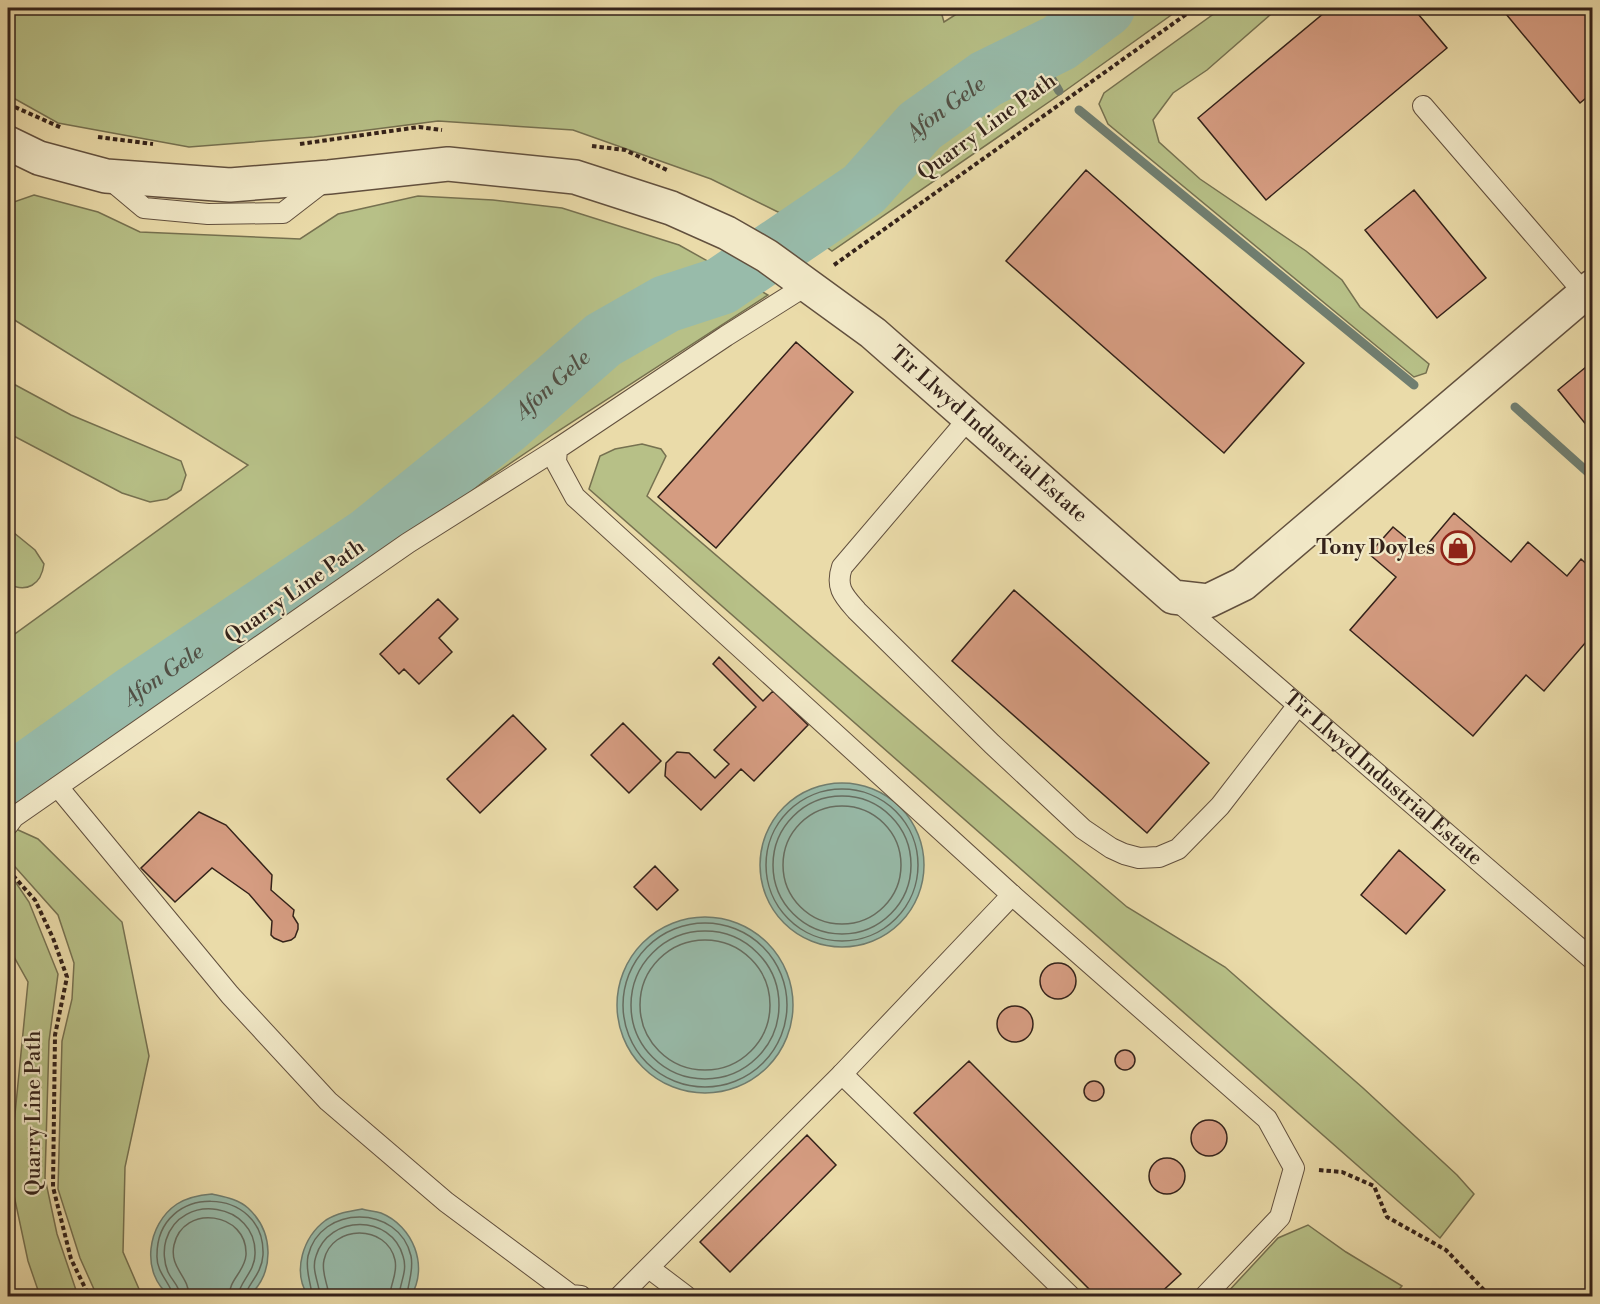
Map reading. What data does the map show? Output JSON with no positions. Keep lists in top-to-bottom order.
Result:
{
  "streets": {
    "street": ["Tir Llwyd Industrial Estate"],
    "lane": ["Quarry Line Path"]
  },
  "crossings": [
    ["Quarry Line Path", "Tir Llwyd Industrial Estate"]
  ],
  "water": ["Afon Gele"],
  "places": {
    "shop": ["Tony Doyles"]
  }
}
